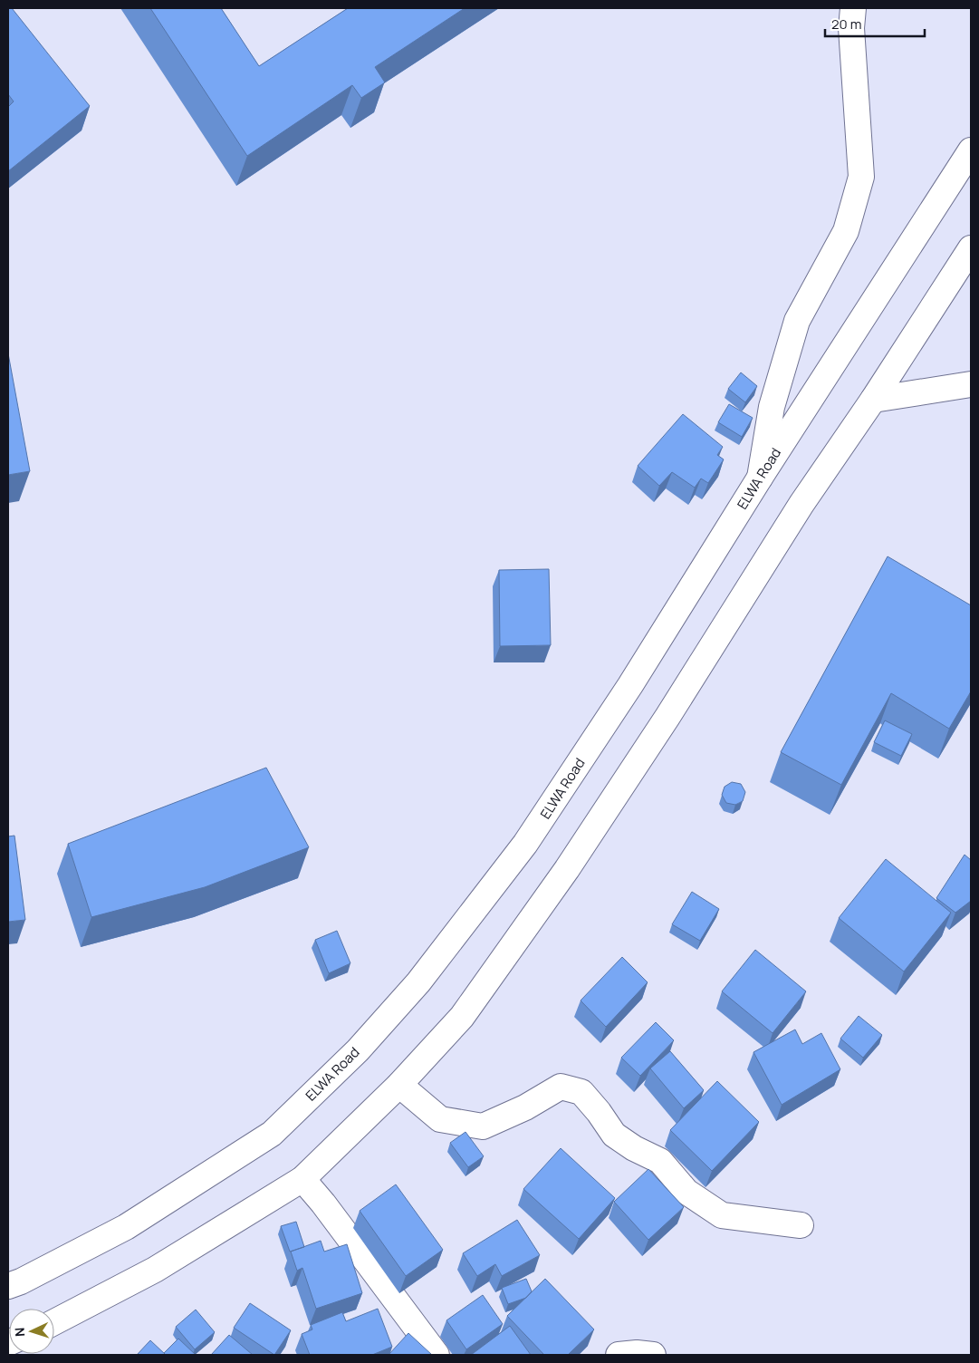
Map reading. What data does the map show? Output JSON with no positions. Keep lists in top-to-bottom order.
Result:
{
  "streets": {
    "main road": ["ELWA Road"]
  },
  "scale_bar": "20 m",
  "north": "left"
}
